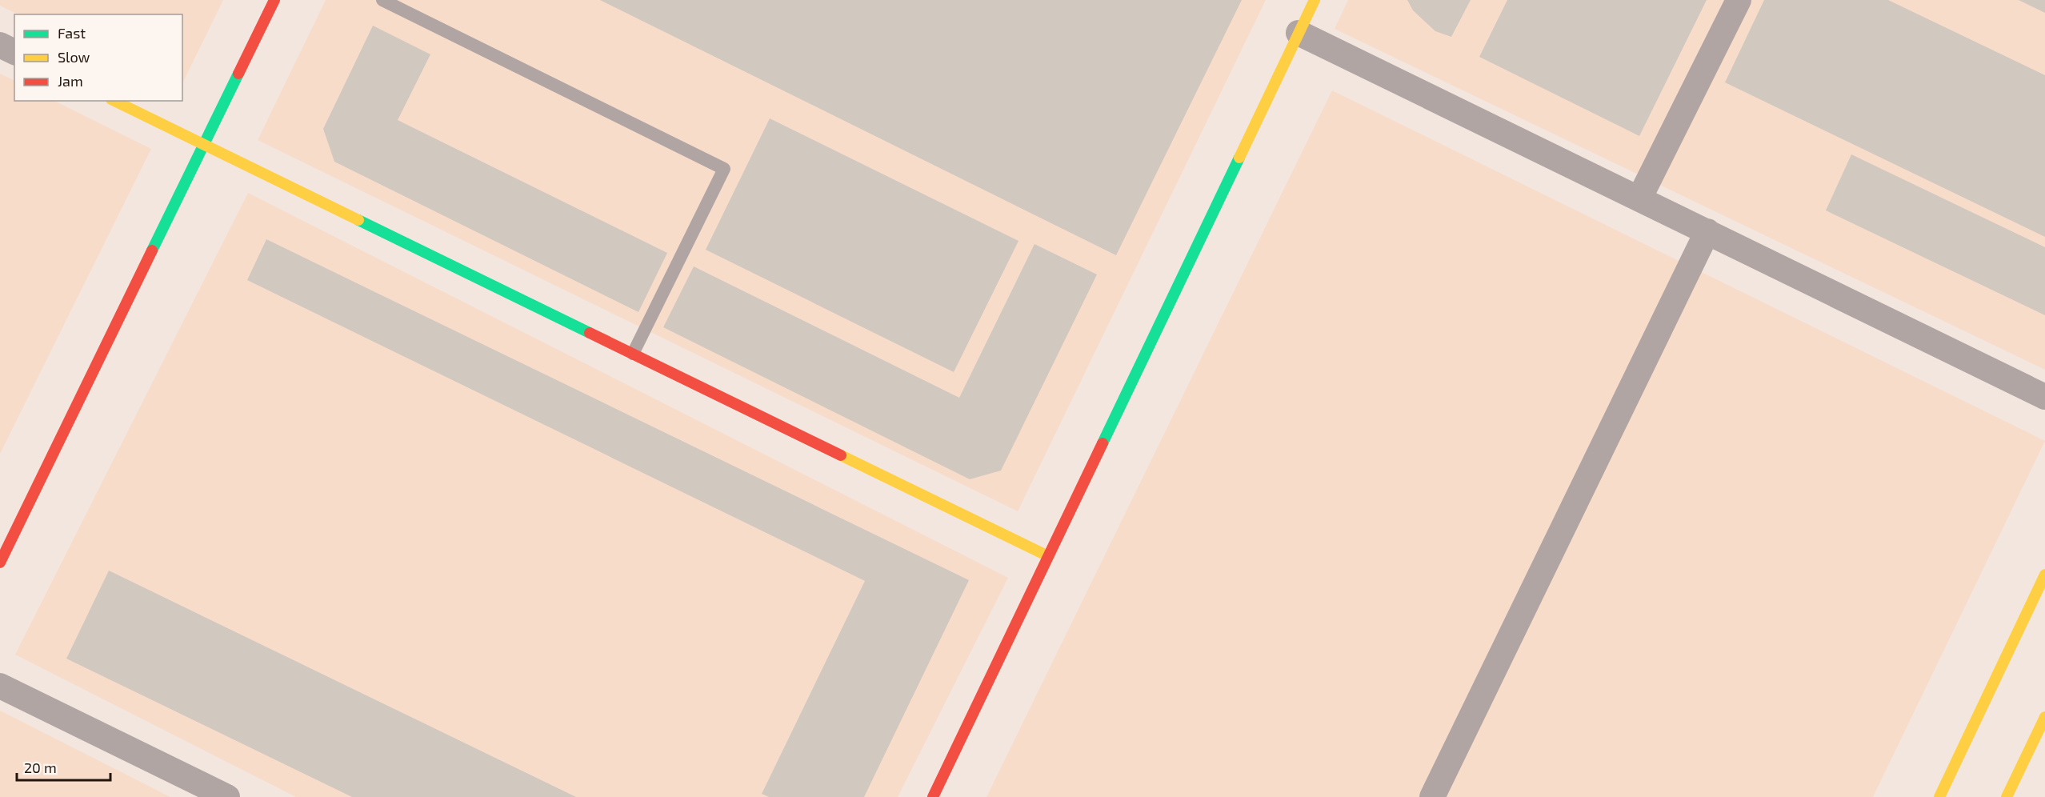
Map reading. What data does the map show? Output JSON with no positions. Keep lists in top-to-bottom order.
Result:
{
  "legend": ["Fast", "Slow", "Jam"],
  "scale_bar": "20 m"
}
